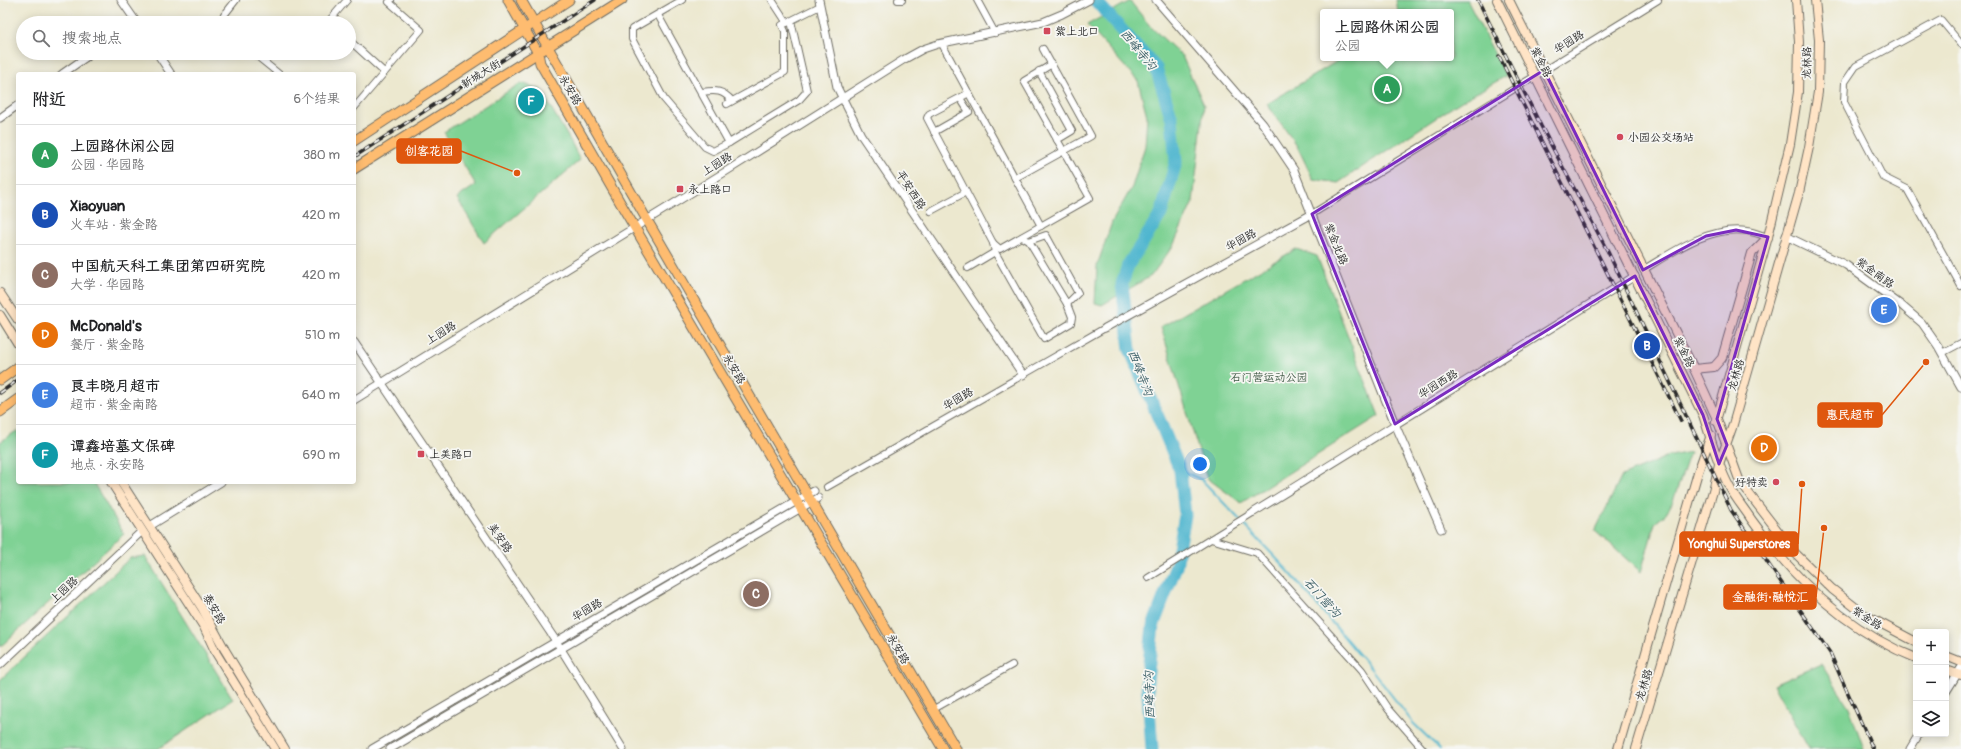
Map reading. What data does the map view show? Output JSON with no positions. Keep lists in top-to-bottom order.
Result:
{
  "streets": {
    "main road": [
      "紫金路",
      "龙林路",
      "新城大街",
      "永安路",
      "泰安路"
    ],
    "street": [
      "华园路",
      "上园路",
      "平安西路",
      "紫金北路",
      "紫金南路",
      "华园西路",
      "美安路"
    ]
  },
  "crossings": [
    ["华园路", "紫金路"],
    ["华园路", "永安路"],
    ["华园路", "平安西路"],
    ["华园路", "紫金北路"],
    ["华园路", "美安路"],
    ["紫金路", "龙林路"],
    ["紫金路", "华园西路"],
    ["龙林路", "紫金南路"],
    ["新城大街", "永安路"],
    ["永安路", "上园路"],
    ["上园路", "平安西路"],
    ["上园路", "美安路"],
    ["上园路", "泰安路"],
    ["紫金北路", "华园西路"]
  ],
  "water": ["西峰寺沟", "石门营沟"],
  "parks": ["石门营运动公园"],
  "places": {
    "transit": ["紫上北口", "永上路口", "上美路口"],
    "other": [
      "小园公交场站",
      "创客花园",
      "惠民超市",
      "好特卖",
      "Yonghui Superstores",
      "金融街·融悦汇"
    ]
  },
  "page": {
    "popup": ["上园路休闲公园", "公园"],
    "search": "搜索地点",
    "heading": ["附近", "6个结果"],
    "pins": [
      "A",
      "F",
      "E",
      "B",
      "D",
      "C"
    ],
    "list": [
      {
        "mark": "A",
        "name": "上园路休闲公园",
        "note": "公园 · 华园路",
        "value": "380 m"
      },
      {
        "mark": "B",
        "name": "Xiaoyuan",
        "note": "火车站 · 紫金路",
        "value": "420 m"
      },
      {
        "mark": "C",
        "name": "中国航天科工集团第四研究院",
        "note": "大学 · 华园路",
        "value": "420 m"
      },
      {
        "mark": "D",
        "name": "McDonald's",
        "note": "餐厅 · 紫金路",
        "value": "510 m"
      },
      {
        "mark": "E",
        "name": "良丰晓月超市",
        "note": "超市 · 紫金南路",
        "value": "640 m"
      },
      {
        "mark": "F",
        "name": "谭鑫培墓文保碑",
        "note": "地点 · 永安路",
        "value": "690 m"
      }
    ],
    "map_buttons": ["+", "−"]
  }
}
